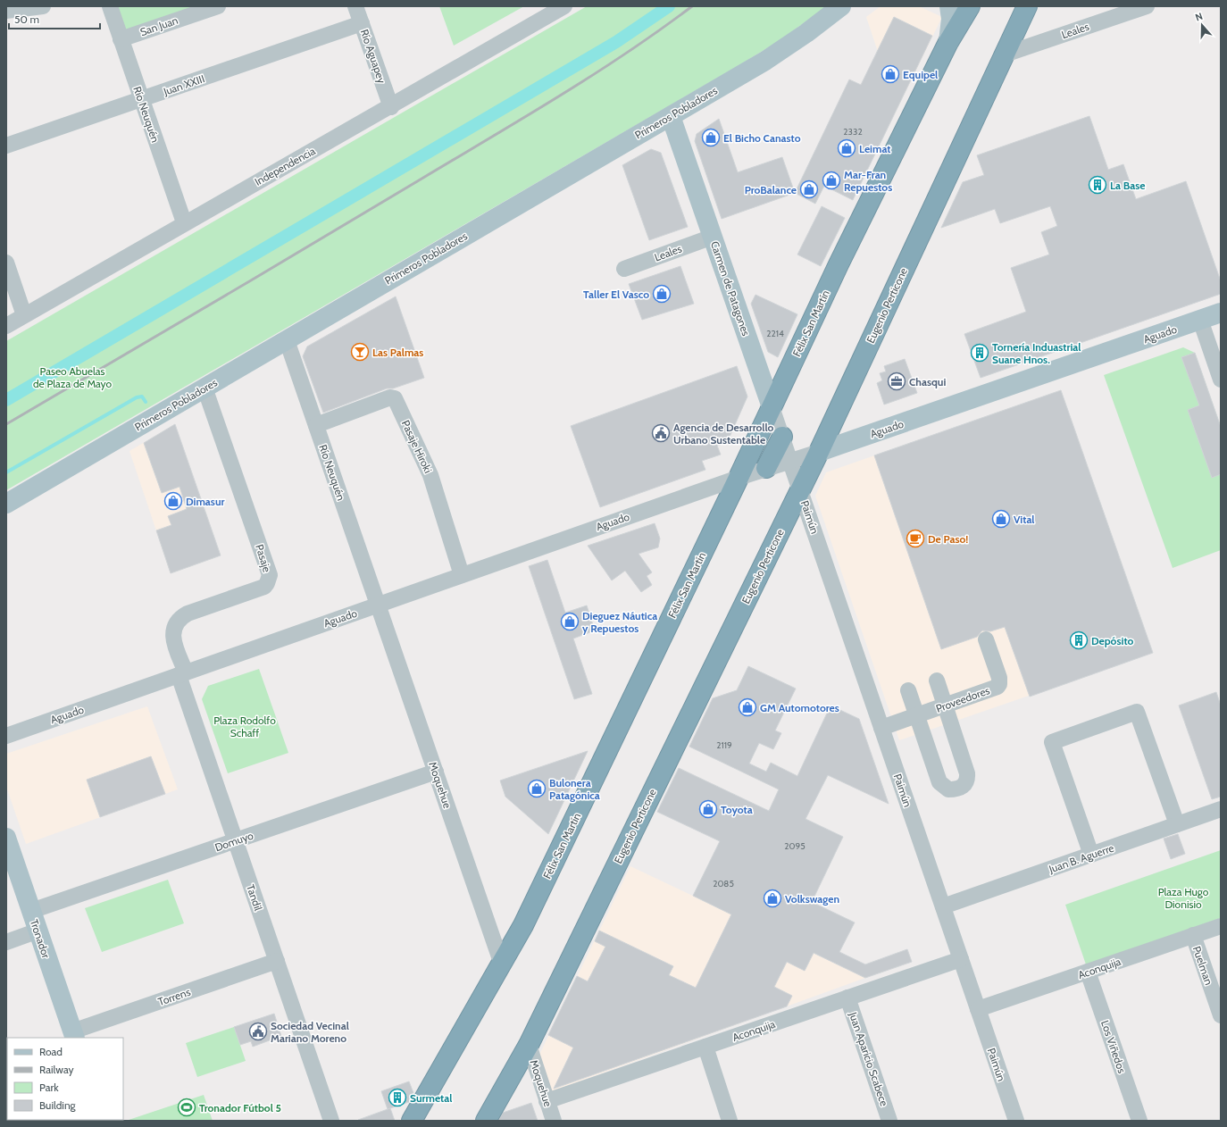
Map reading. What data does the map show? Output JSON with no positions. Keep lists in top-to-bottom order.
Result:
{
  "streets": {
    "highway": ["Eugenio Perticone", "Félix San Martín"],
    "main road": [
      "Primeros Pobladores",
      "Carmen de Patagones",
      "Aguado",
      "Tronador"
    ],
    "street": [
      "San Juan",
      "Leales",
      "Río Aguapey",
      "Juan XXIII",
      "Río Neuquén",
      "Independencia",
      "Pasaje Hiroki",
      "Paimún",
      "Pasaje",
      "Proveedores",
      "Moquehue",
      "Domuyo",
      "Juan B. Aguerre",
      "Tandil",
      "Puelman",
      "Aconquija",
      "Torrens",
      "Los Viñedos",
      "Juan Aparicio Scabece"
    ]
  },
  "crossings": [
    ["San Juan", "Río Neuquén"],
    ["Leales", "Carmen de Patagones"],
    ["Leales", "Eugenio Perticone"],
    ["Río Aguapey", "Juan XXIII"],
    ["Río Aguapey", "Independencia"],
    ["Juan XXIII", "Río Neuquén"],
    ["Primeros Pobladores", "Río Neuquén"],
    ["Primeros Pobladores", "Carmen de Patagones"],
    ["Primeros Pobladores", "Pasaje"],
    ["Río Neuquén", "Independencia"],
    ["Río Neuquén", "Aguado"],
    ["Río Neuquén", "Pasaje Hiroki"],
    ["Río Neuquén", "Moquehue"],
    ["Carmen de Patagones", "Félix San Martín"],
    ["Carmen de Patagones", "Aguado"],
    ["Carmen de Patagones", "Paimún"],
    ["Eugenio Perticone", "Aguado"],
    ["Eugenio Perticone", "Paimún"],
    ["Eugenio Perticone", "Moquehue"],
    ["Félix San Martín", "Aguado"],
    ["Félix San Martín", "Moquehue"],
    ["Aguado", "Pasaje Hiroki"],
    ["Aguado", "Paimún"],
    ["Aguado", "Pasaje"],
    ["Aguado", "Moquehue"],
    ["Aguado", "Tandil"],
    ["Paimún", "Proveedores"],
    ["Paimún", "Juan B. Aguerre"],
    ["Paimún", "Aconquija"],
    ["Pasaje", "Tandil"],
    ["Moquehue", "Domuyo"],
    ["Moquehue", "Aconquija"],
    ["Domuyo", "Tandil"],
    ["Domuyo", "Tronador"],
    ["Tandil", "Torrens"],
    ["Tronador", "Torrens"],
    ["Puelman", "Aconquija"],
    ["Aconquija", "Los Viñedos"],
    ["Aconquija", "Juan Aparicio Scabece"]
  ],
  "parks": ["Paseo Abuelas de Plaza de Mayo", "Plaza Rodolfo Schaff", "Plaza Hugo Dionisio"],
  "places": {
    "shop": [
      "Equipel",
      "El Bicho Canasto",
      "Leimat",
      "Mar-Fran Repuestos",
      "ProBalance",
      "Taller El Vasco",
      "Dimasur",
      "Vital",
      "Dieguez Náutica y Repuestos",
      "GM Automotores",
      "Bulonera Patagónica",
      "Toyota",
      "Volkswagen"
    ],
    "building": [
      "La Base",
      "Tornería Induastrial Suane Hnos.",
      "Depósito",
      "Surmetal"
    ],
    "bar": ["Las Palmas"],
    "office": ["Chasqui"],
    "public building": ["Agencia de Desarrollo Urbano Sustentable", "Sociedad Vecinal Mariano Moreno"],
    "cafe": ["De Paso!"],
    "sports": ["Tronador Fútbol 5"]
  },
  "house_numbers": [
    "2332",
    "2214",
    "2119",
    "2095",
    "2085"
  ],
  "legend": [
    "Road",
    "Railway",
    "Park",
    "Building"
  ],
  "scale_bar": "50 m",
  "north": "top"
}
